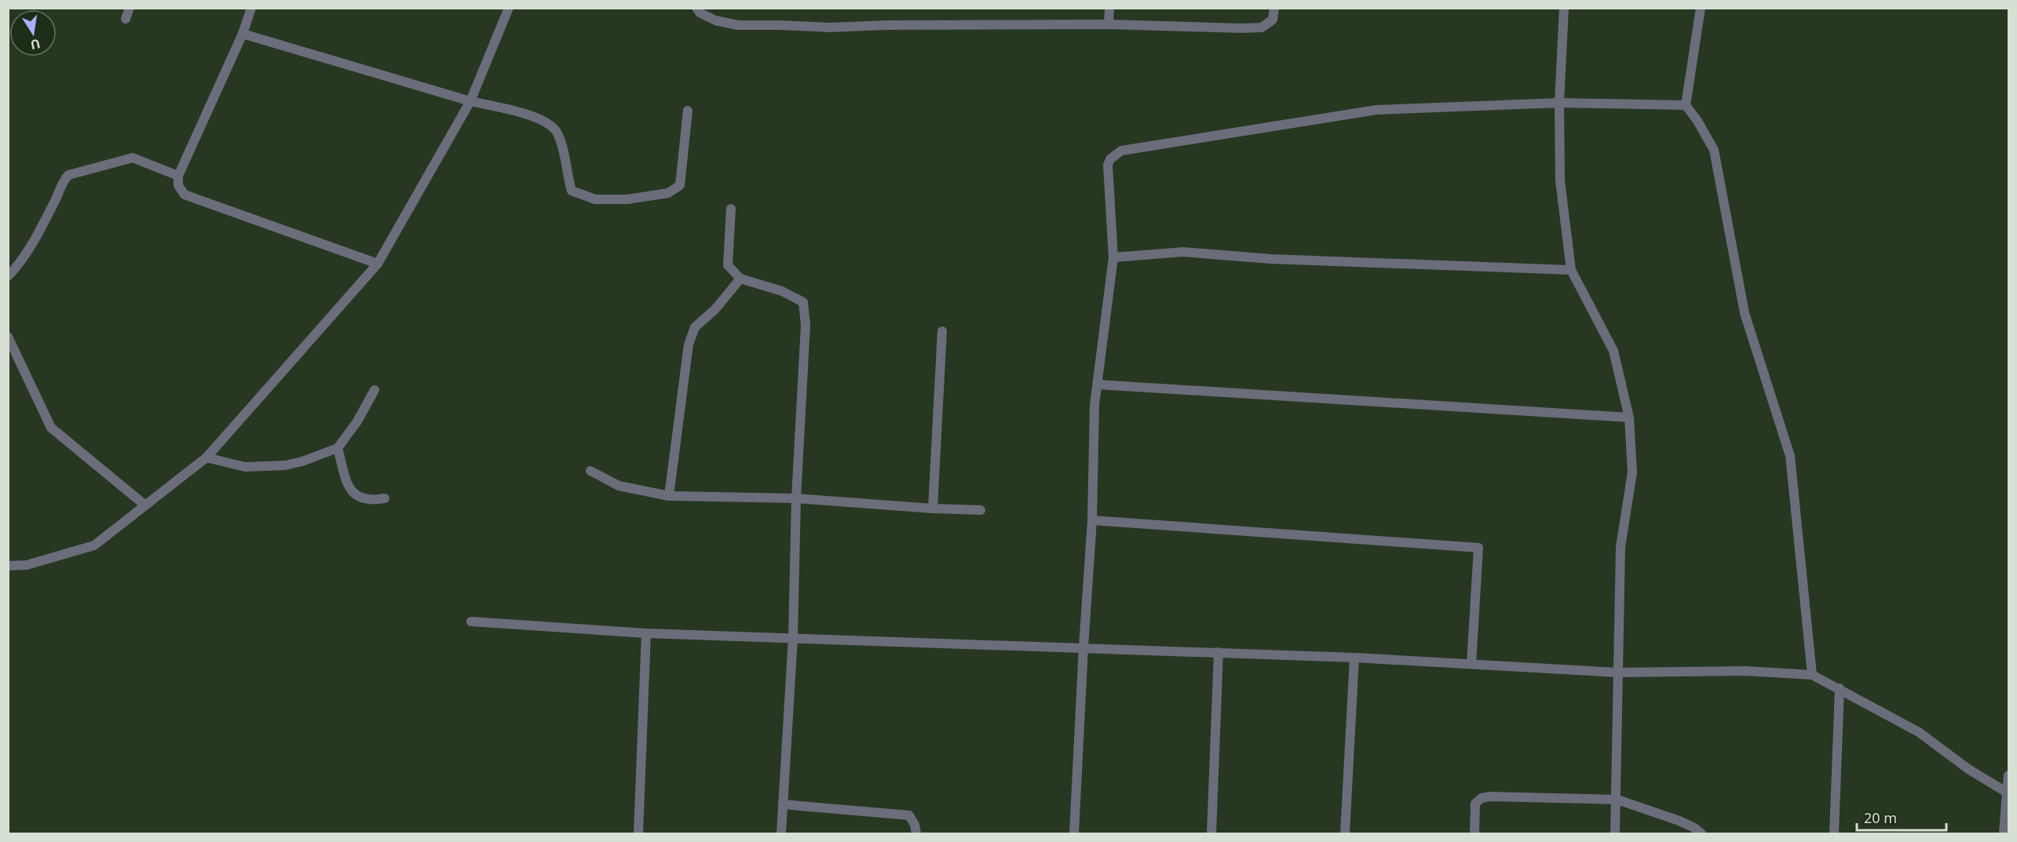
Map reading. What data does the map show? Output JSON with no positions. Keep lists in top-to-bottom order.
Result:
{
  "scale_bar": "20 m",
  "north": "bottom"
}
